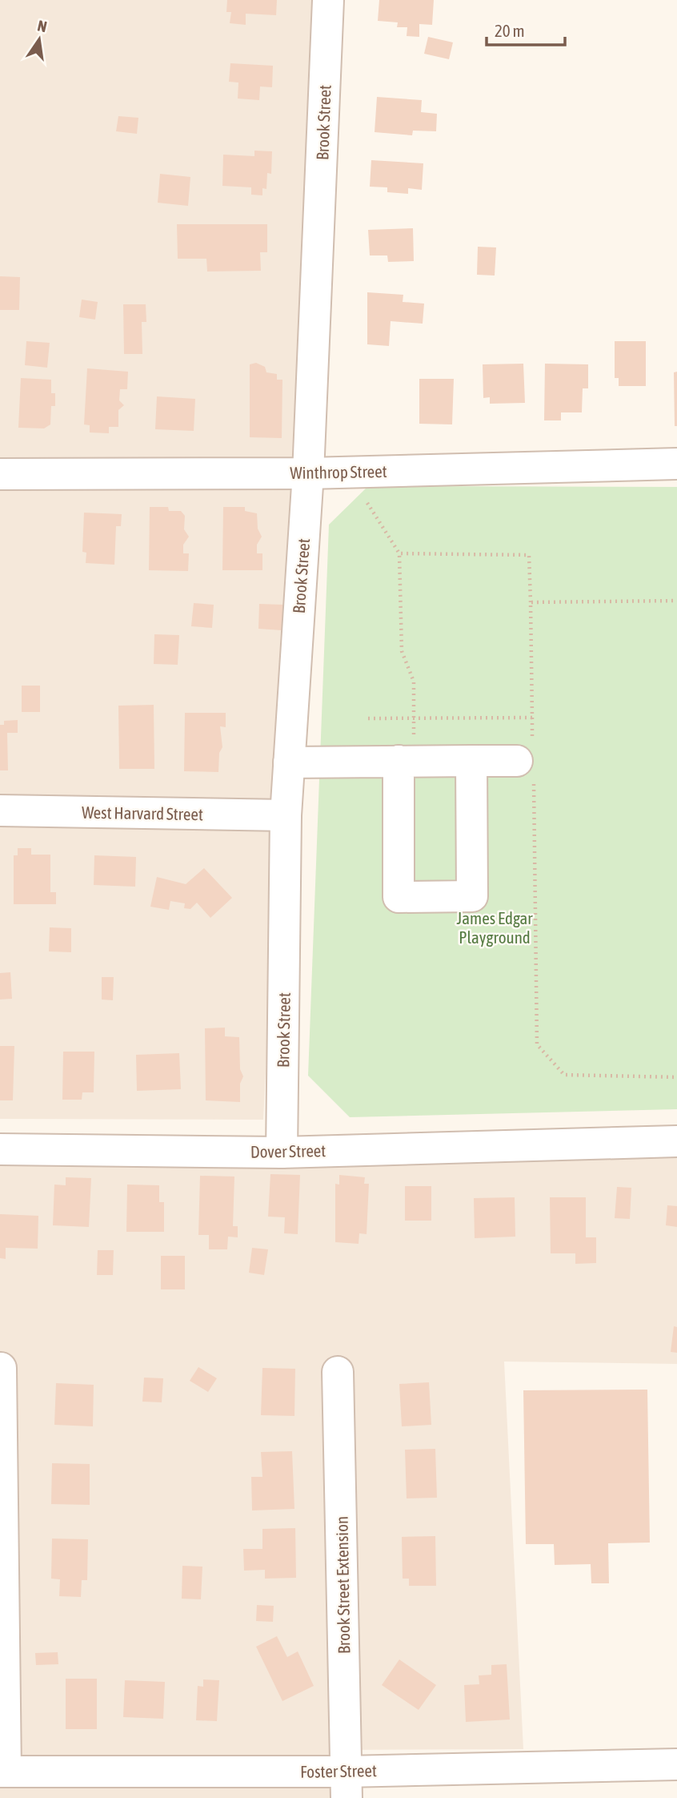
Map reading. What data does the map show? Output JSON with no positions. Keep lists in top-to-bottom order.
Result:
{
  "streets": {
    "street": [
      "Brook Street",
      "Winthrop Street",
      "West Harvard Street",
      "Dover Street",
      "Brook Street Extension",
      "Foster Street"
    ]
  },
  "crossings": [
    ["Brook Street", "Winthrop Street"],
    ["Brook Street", "West Harvard Street"],
    ["Brook Street", "Dover Street"],
    ["Brook Street Extension", "Foster Street"]
  ],
  "parks": ["James Edgar Playground"],
  "scale_bar": "20 m",
  "north": "top"
}
